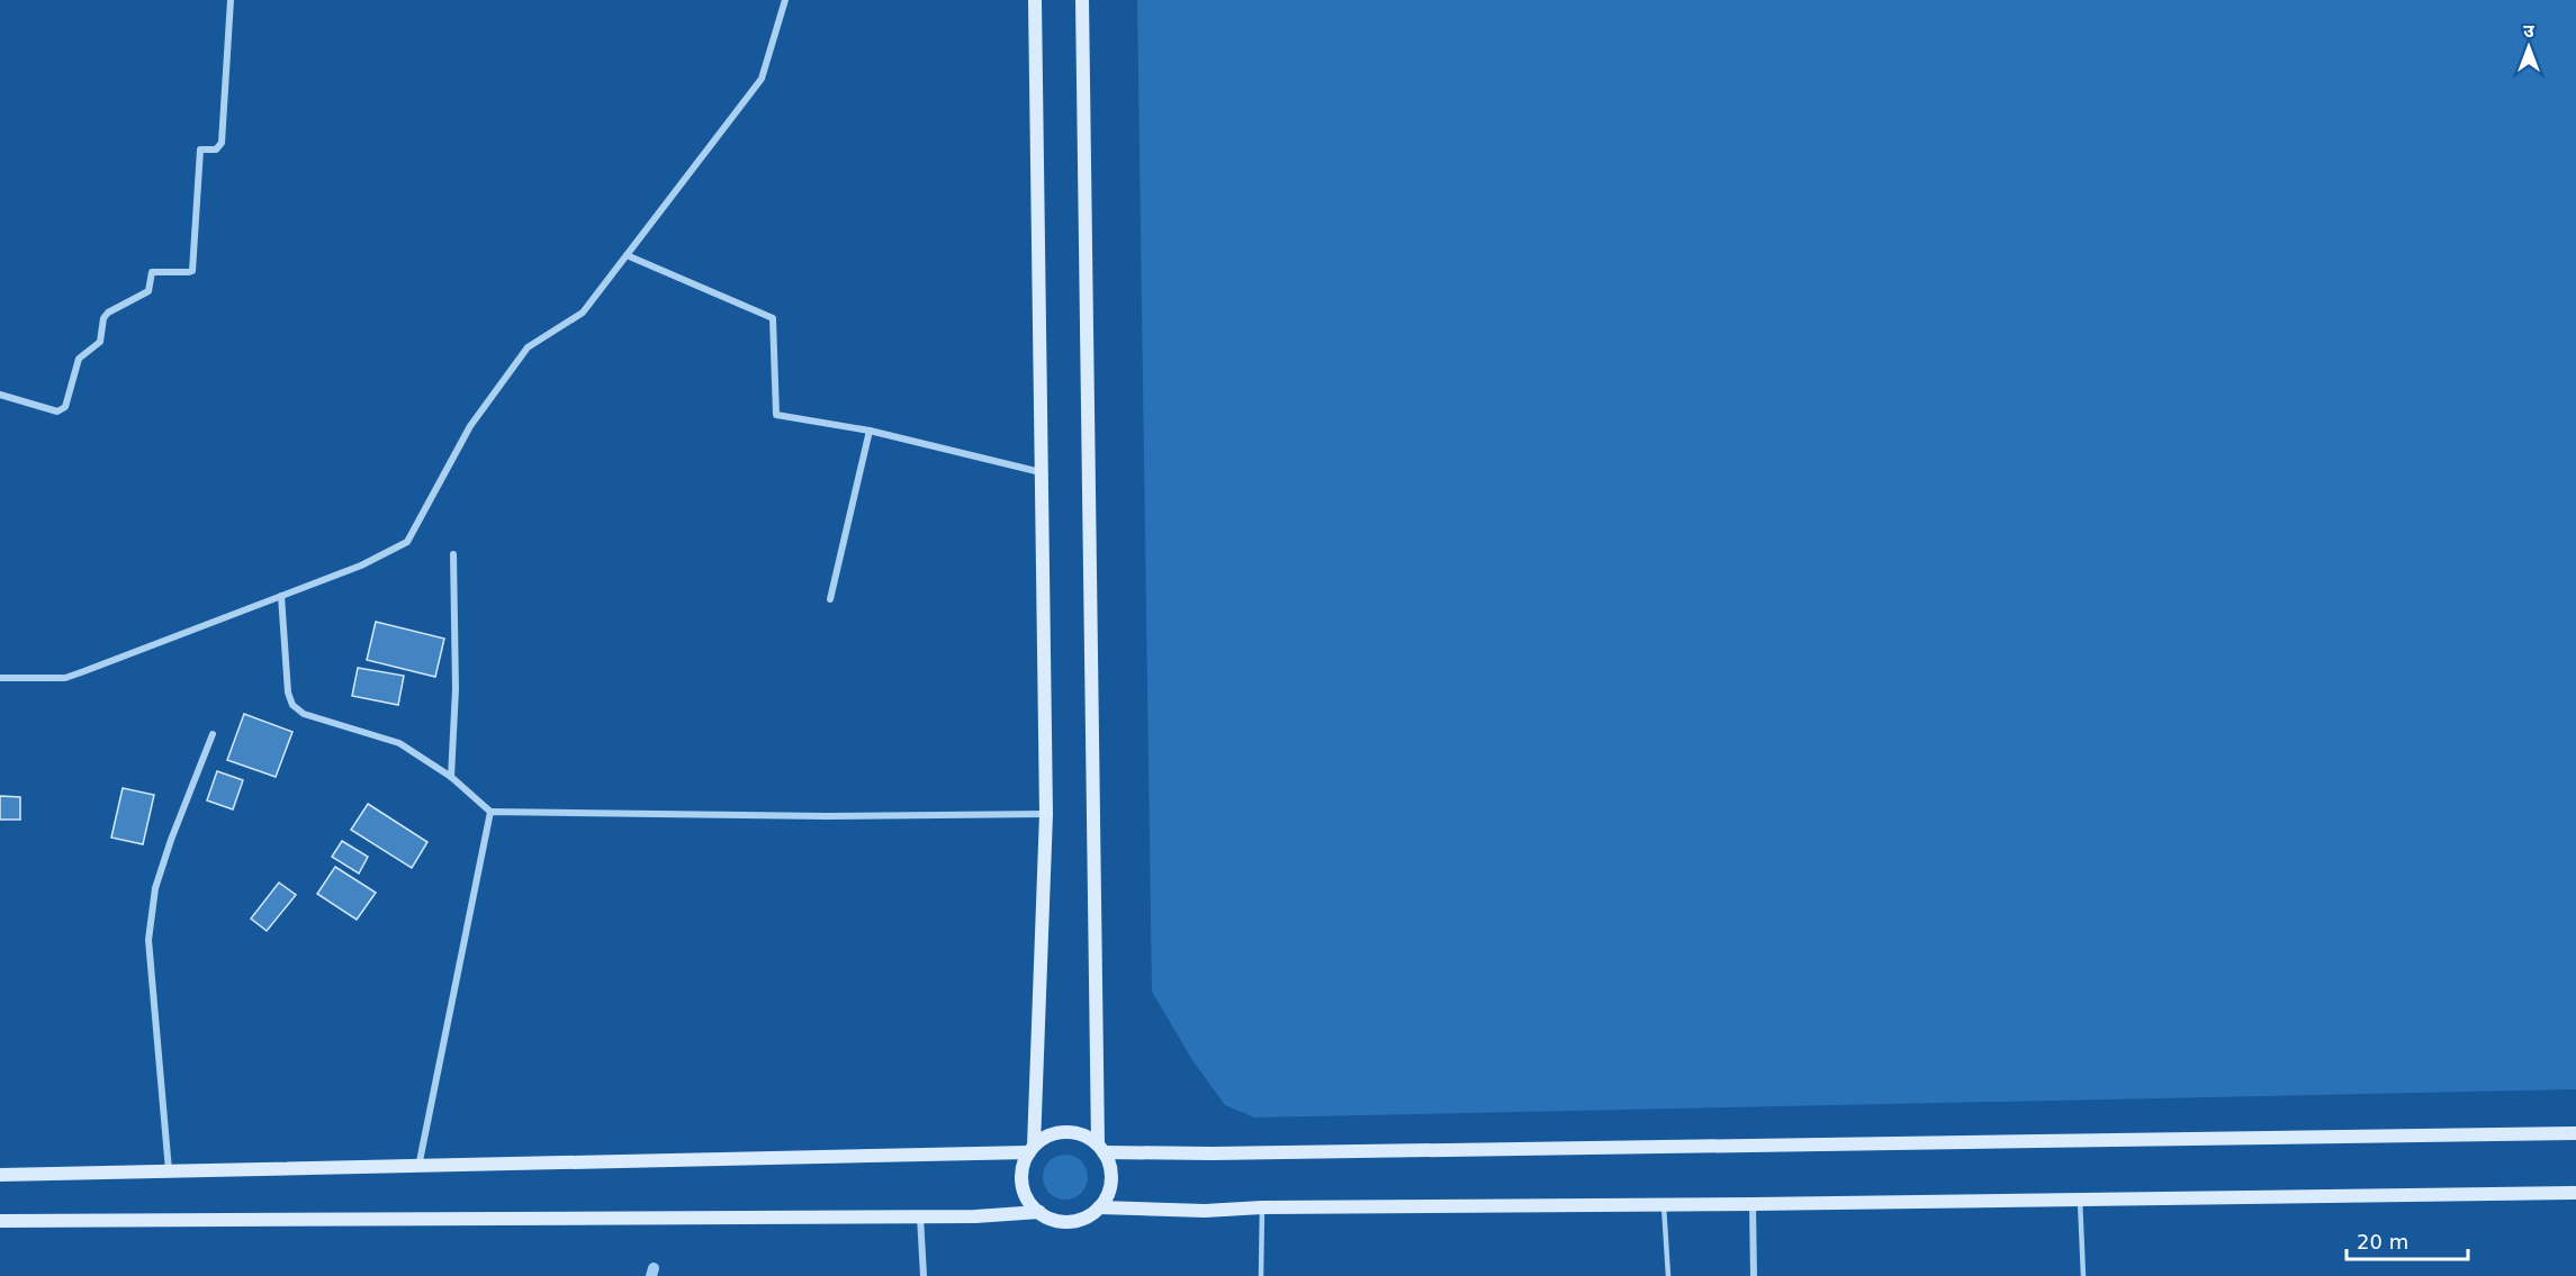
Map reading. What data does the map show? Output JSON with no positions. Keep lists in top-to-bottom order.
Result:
{
  "scale_bar": "20 m",
  "north": "top"
}
